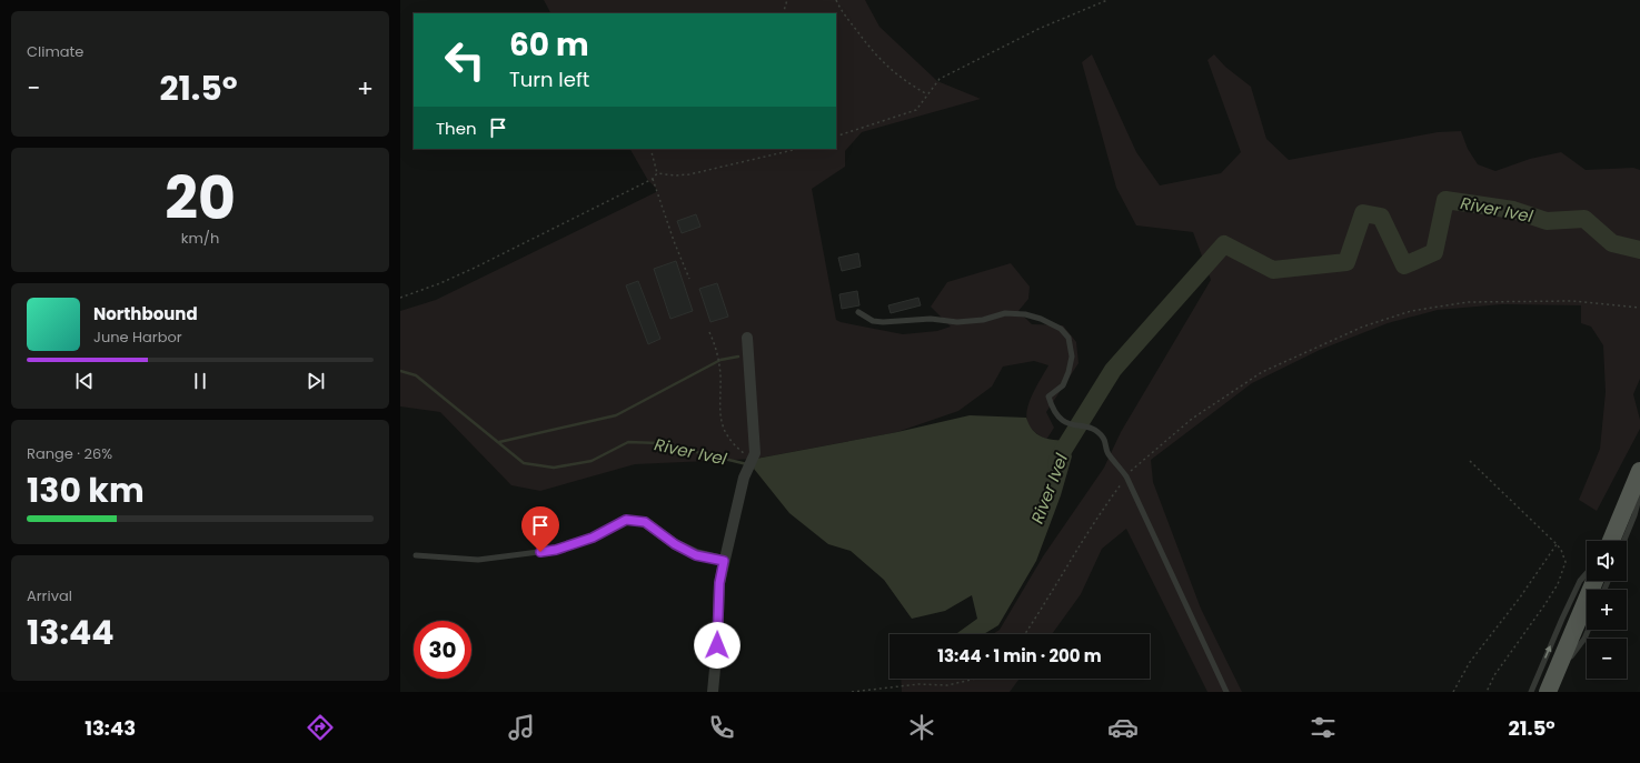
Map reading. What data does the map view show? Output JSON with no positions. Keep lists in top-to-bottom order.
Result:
{
  "water": ["River Ivel"],
  "page": {
    "tile": [
      "Climate",
      ["20", "km/h"],
      ["Range · 26%", "130 km"],
      ["Arrival", "13:44"]
    ],
    "turn": ["60 m", "Turn left"],
    "heat": ["−", "21.5°", "+"],
    "then": "Then",
    "song": ["Northbound", "June Harbor"],
    "map_buttons": ["+", "−"],
    "limit": "30",
    "trip": "13:44 · 1 min · 200 m",
    "tabs": ["13:43", "21.5°"]
  }
}
